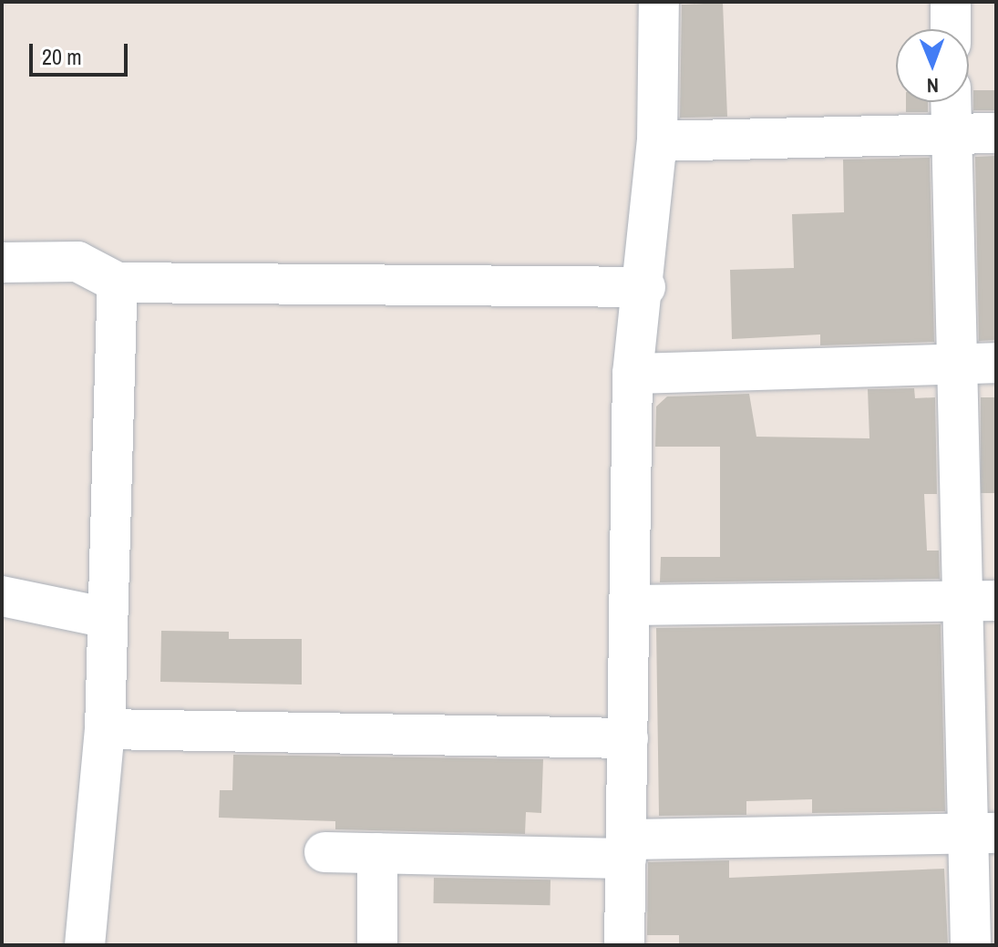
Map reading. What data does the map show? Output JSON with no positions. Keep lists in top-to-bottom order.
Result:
{
  "scale_bar": "20 m",
  "north": "bottom"
}
